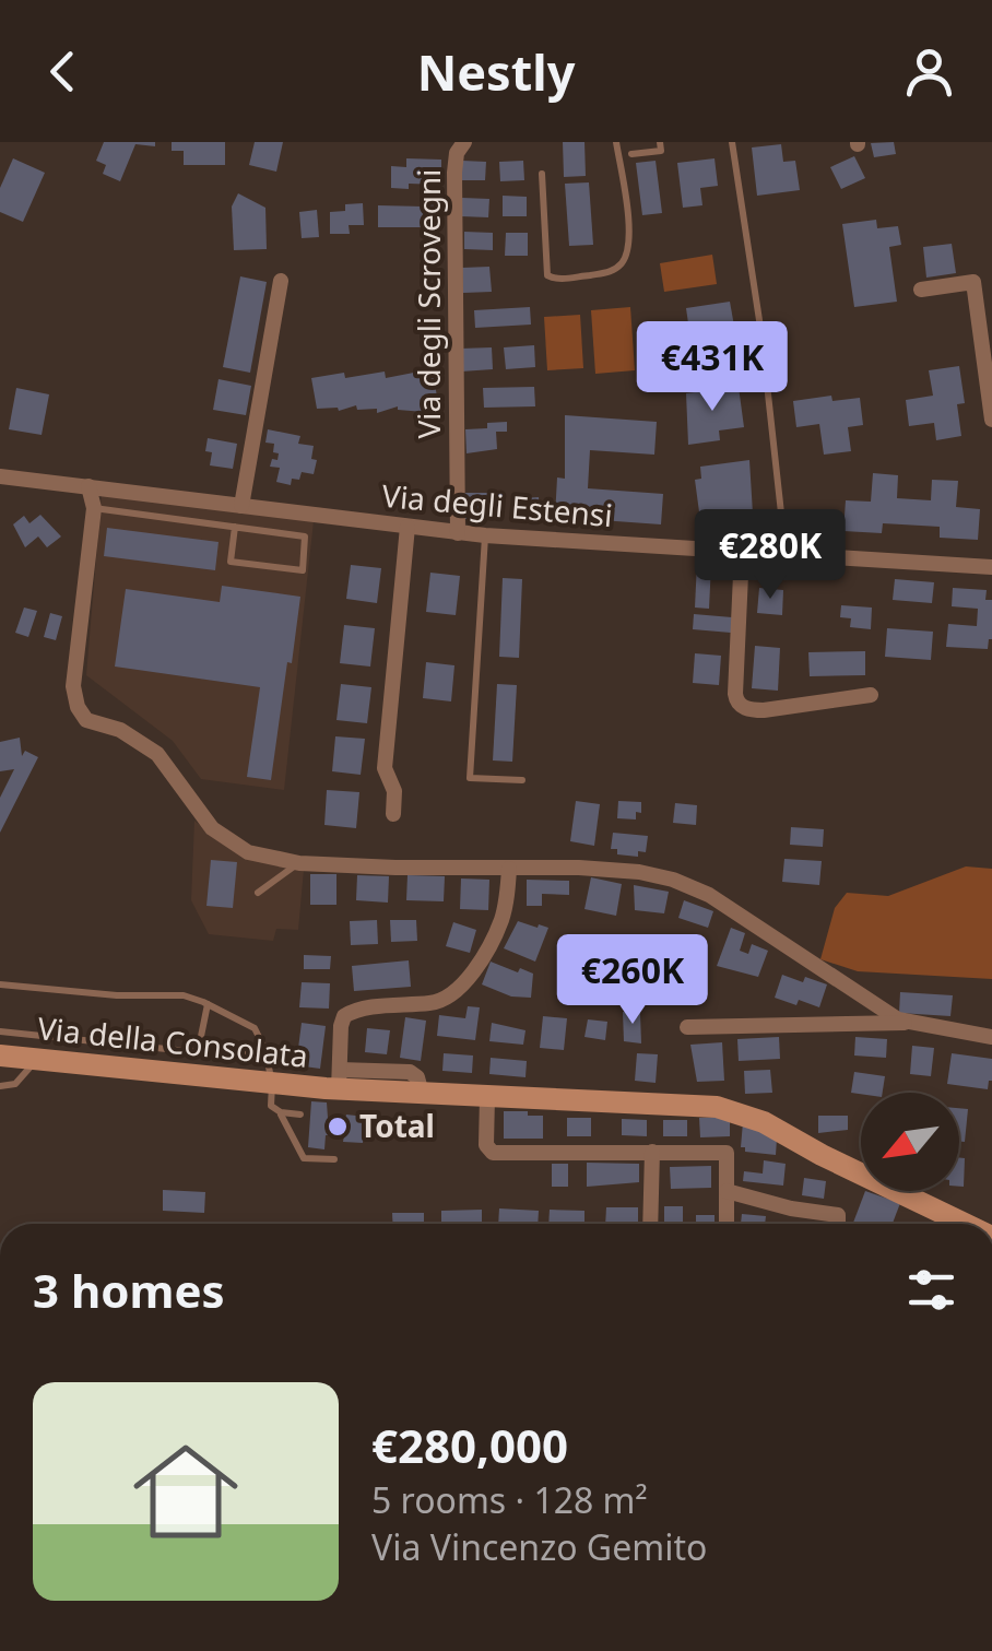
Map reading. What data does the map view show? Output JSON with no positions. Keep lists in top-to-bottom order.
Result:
{
  "streets": {
    "main road": ["Via della Consolata"],
    "street": ["Via degli Scrovegni", "Via degli Estensi"]
  },
  "crossings": [
    ["Via degli Scrovegni", "Via degli Estensi"]
  ],
  "places": ["Total"],
  "north": "bottom left",
  "page": {
    "header": "Nestly",
    "price": ["€431K", "€280K", "€260K"],
    "heading": "3 homes",
    "list": [
      {
        "name": "€280,000",
        "note": "5 rooms · 128 m² · Via Vincenzo Gemito"
      }
    ]
  }
}
